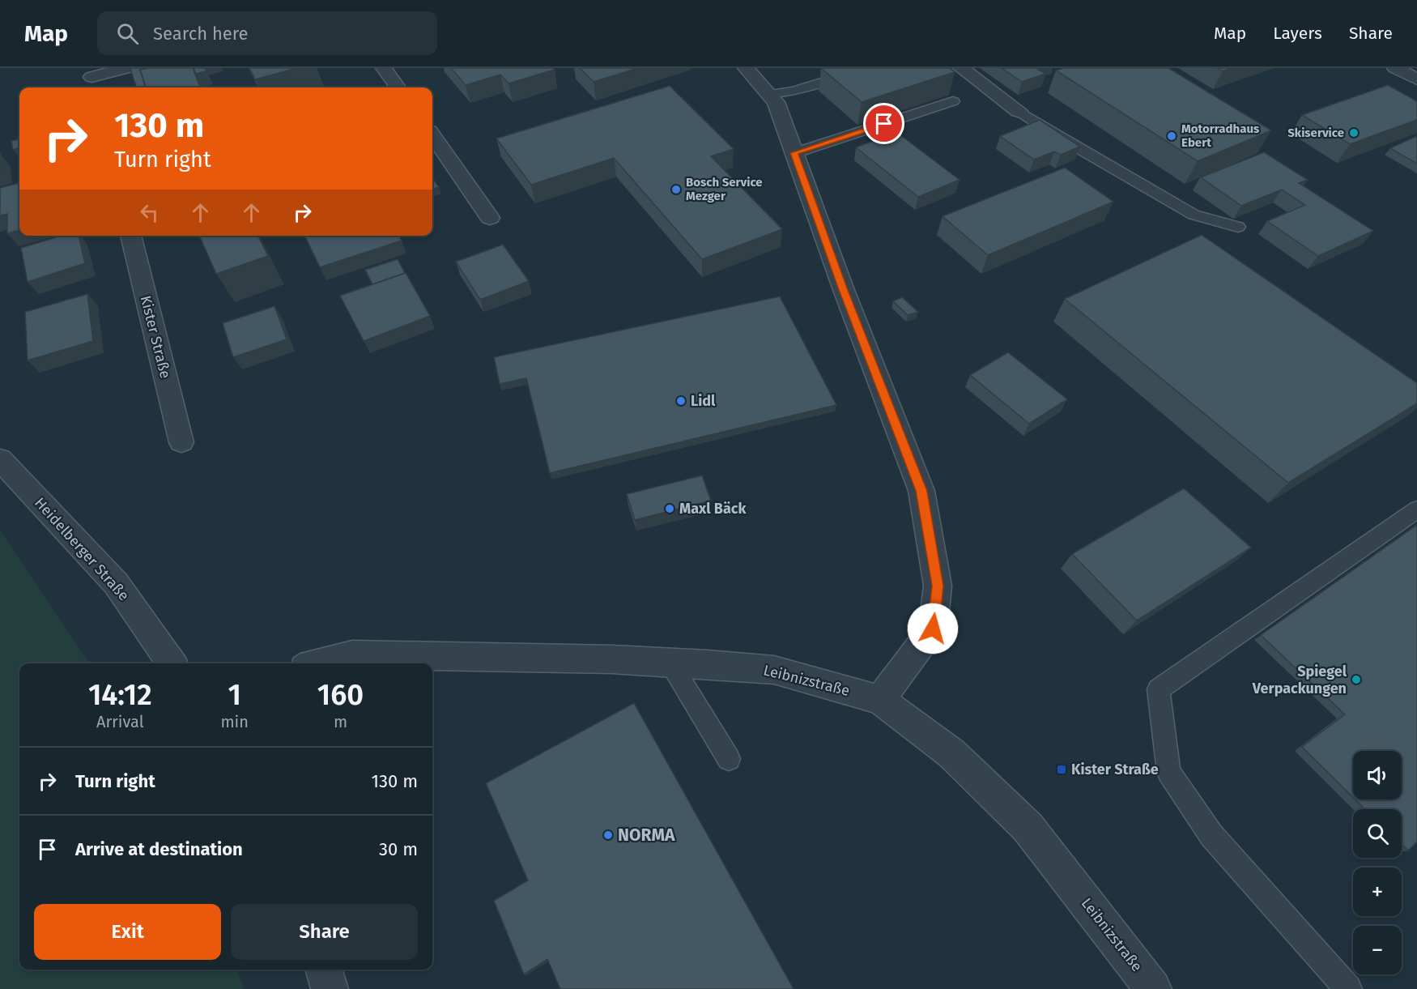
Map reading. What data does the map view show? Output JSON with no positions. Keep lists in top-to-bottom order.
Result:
{
  "streets": {
    "street": ["Kister Straße", "Heidelberger Straße", "Leibnizstraße"]
  },
  "places": {
    "other": [
      "Skiservice",
      "Motorradhaus Ebert",
      "Bosch Service Mezger",
      "Lidl",
      "Maxl Bäck",
      "Spiegel Verpackungen",
      "NORMA"
    ],
    "transit": ["Kister Straße"]
  },
  "page": {
    "header": "Map",
    "search": "Search here",
    "nav": ["Map", "Layers", "Share"],
    "turn": ["130 m", "Turn right"],
    "eta": [
      "14:12",
      "Arrival",
      "1",
      "min",
      "160",
      "m"
    ],
    "list": [
      {
        "name": "Turn right",
        "value": "130 m"
      },
      {
        "name": "Arrive at destination",
        "value": "30 m"
      }
    ],
    "map_buttons": ["+", "−"],
    "buttons": ["Exit", "Share"]
  }
}
